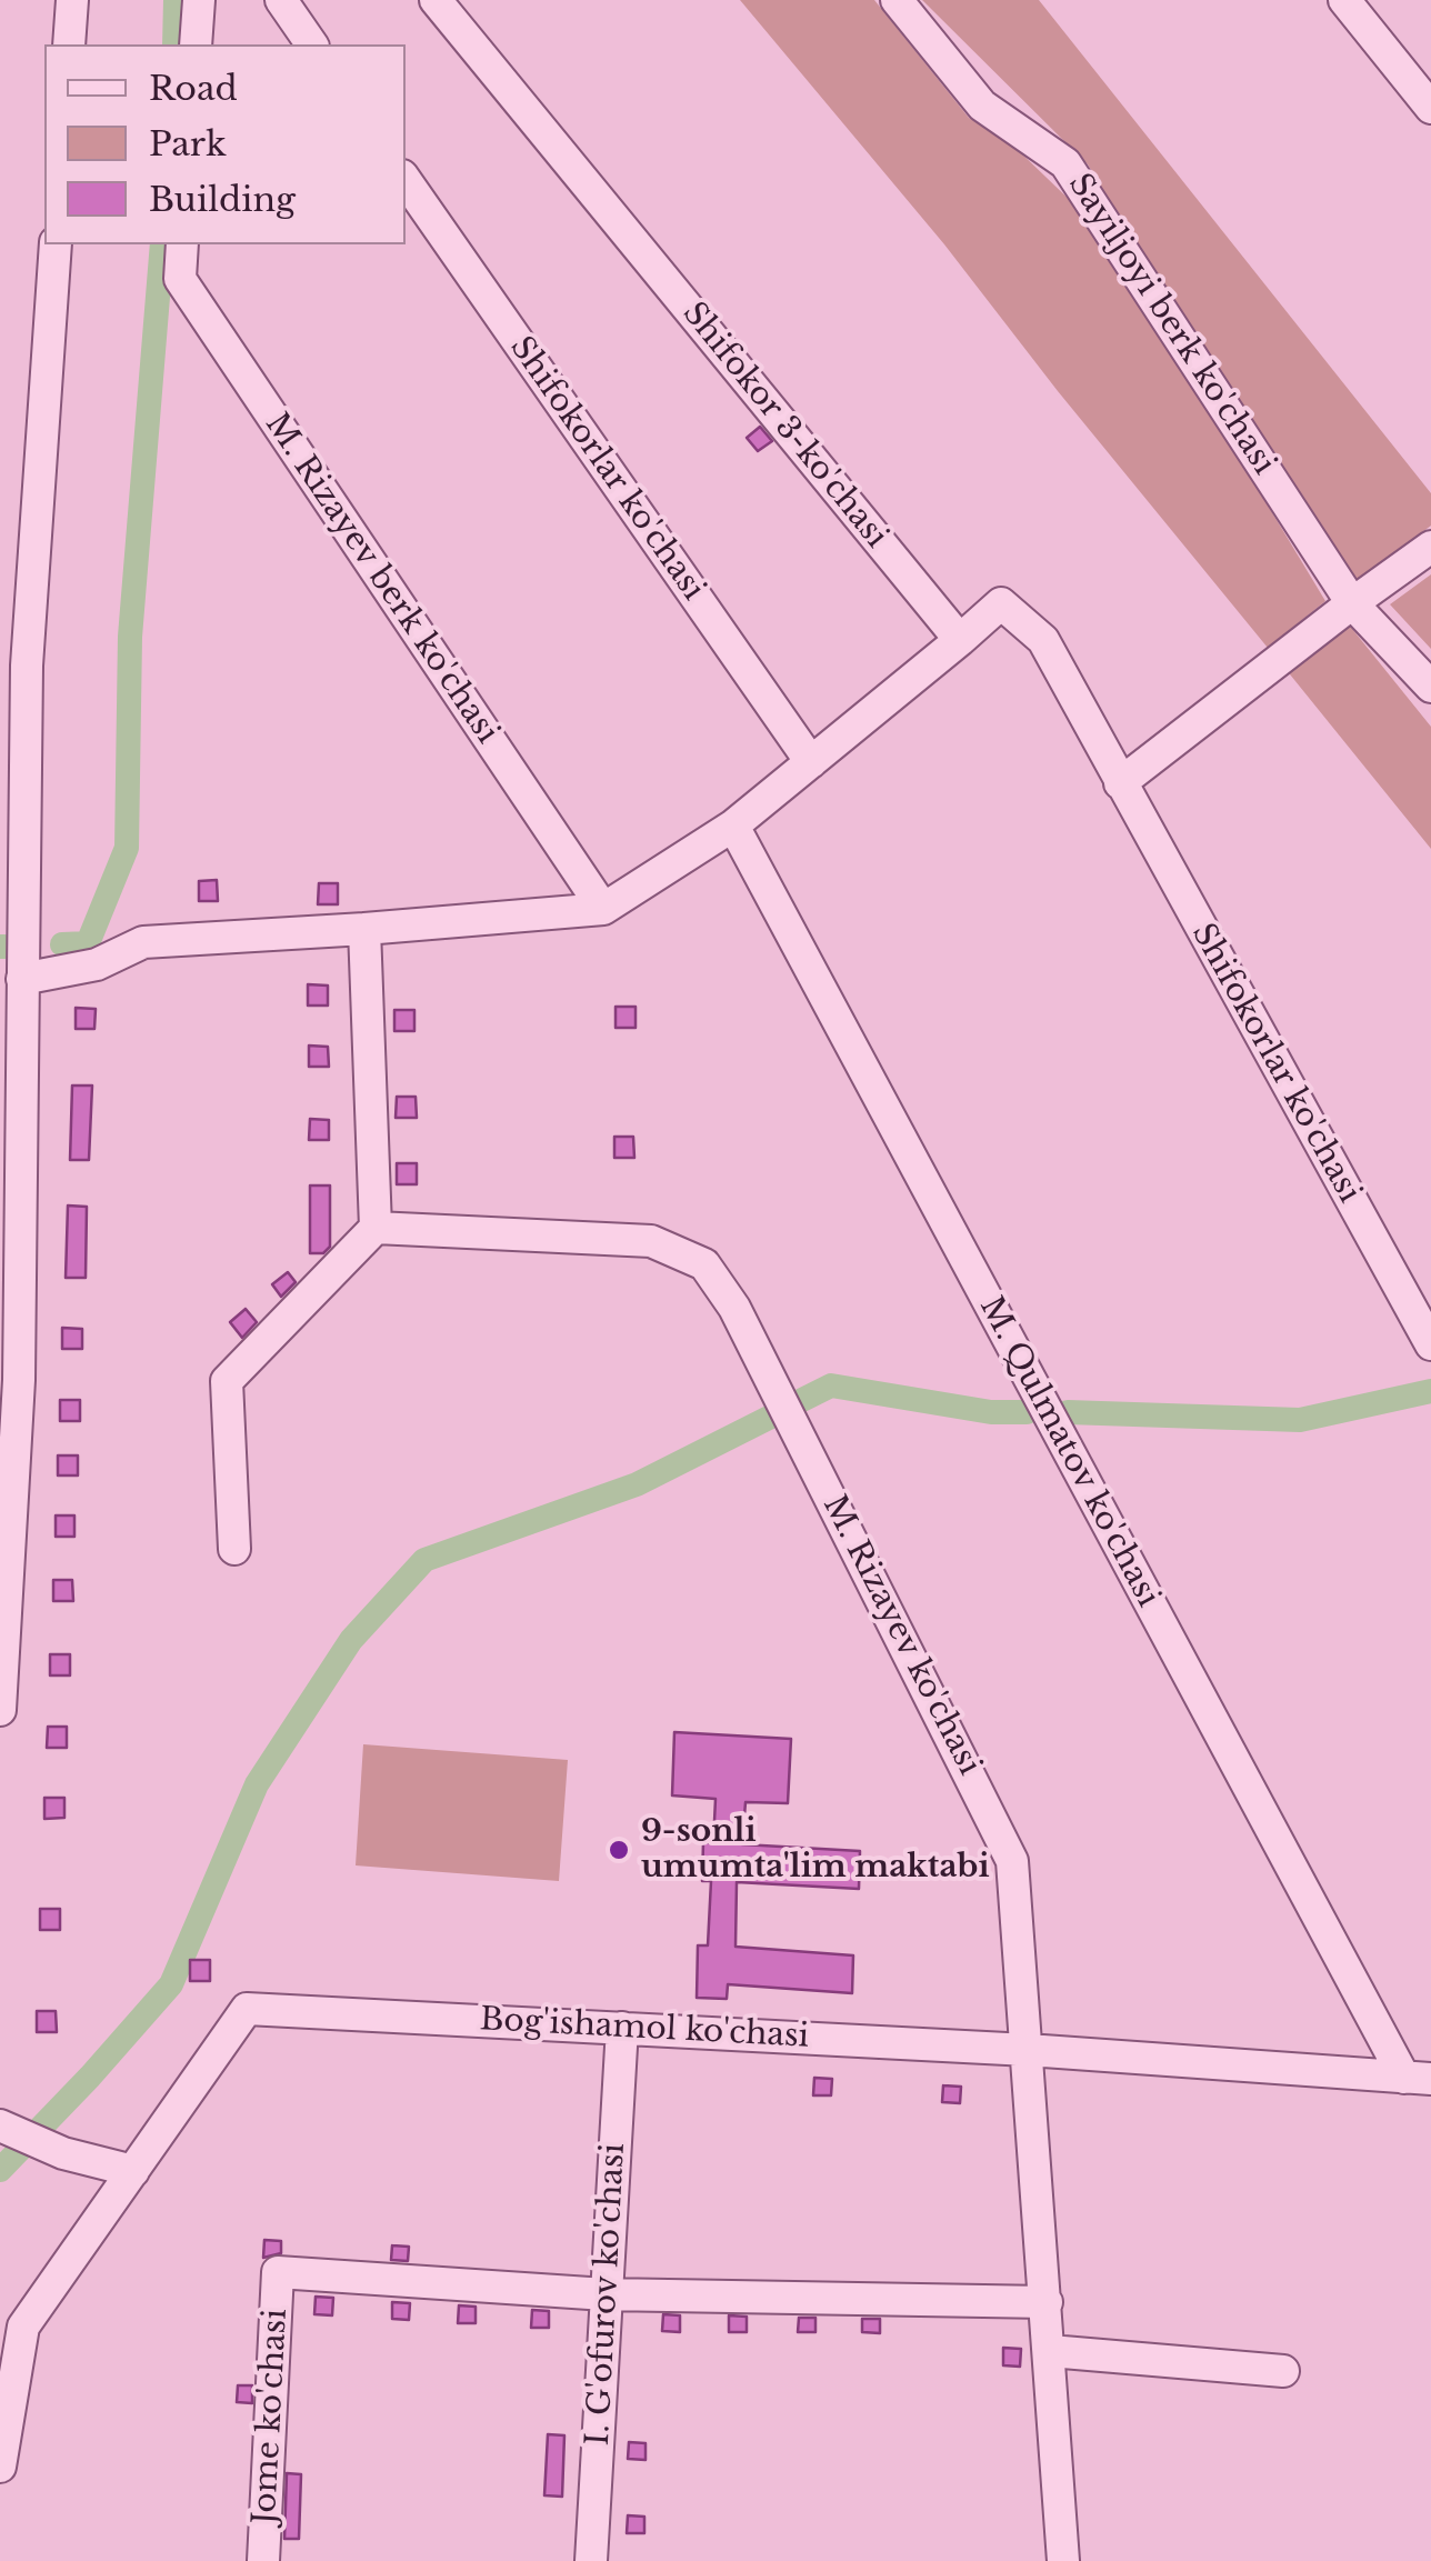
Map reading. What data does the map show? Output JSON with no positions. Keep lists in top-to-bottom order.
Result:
{
  "streets": {
    "street": [
      "Sayiljoyi berk ko'chasi",
      "Shifokor 3-ko'chasi",
      "Shifokorlar ko'chasi",
      "M. Rizayev berk ko'chasi",
      "M. Qulmatov ko'chasi",
      "M. Rizayev ko'chasi",
      "Bog'ishamol ko'chasi",
      "I. G'ofurov ko'chasi",
      "Jome ko'chasi"
    ]
  },
  "crossings": [
    ["M. Qulmatov ko'chasi", "Bog'ishamol ko'chasi"],
    ["M. Rizayev ko'chasi", "Bog'ishamol ko'chasi"],
    ["Bog'ishamol ko'chasi", "I. G'ofurov ko'chasi"],
    ["I. G'ofurov ko'chasi", "Jome ko'chasi"]
  ],
  "places": ["9-sonli umumta'lim maktabi"],
  "legend": ["Road", "Park", "Building"]
}
